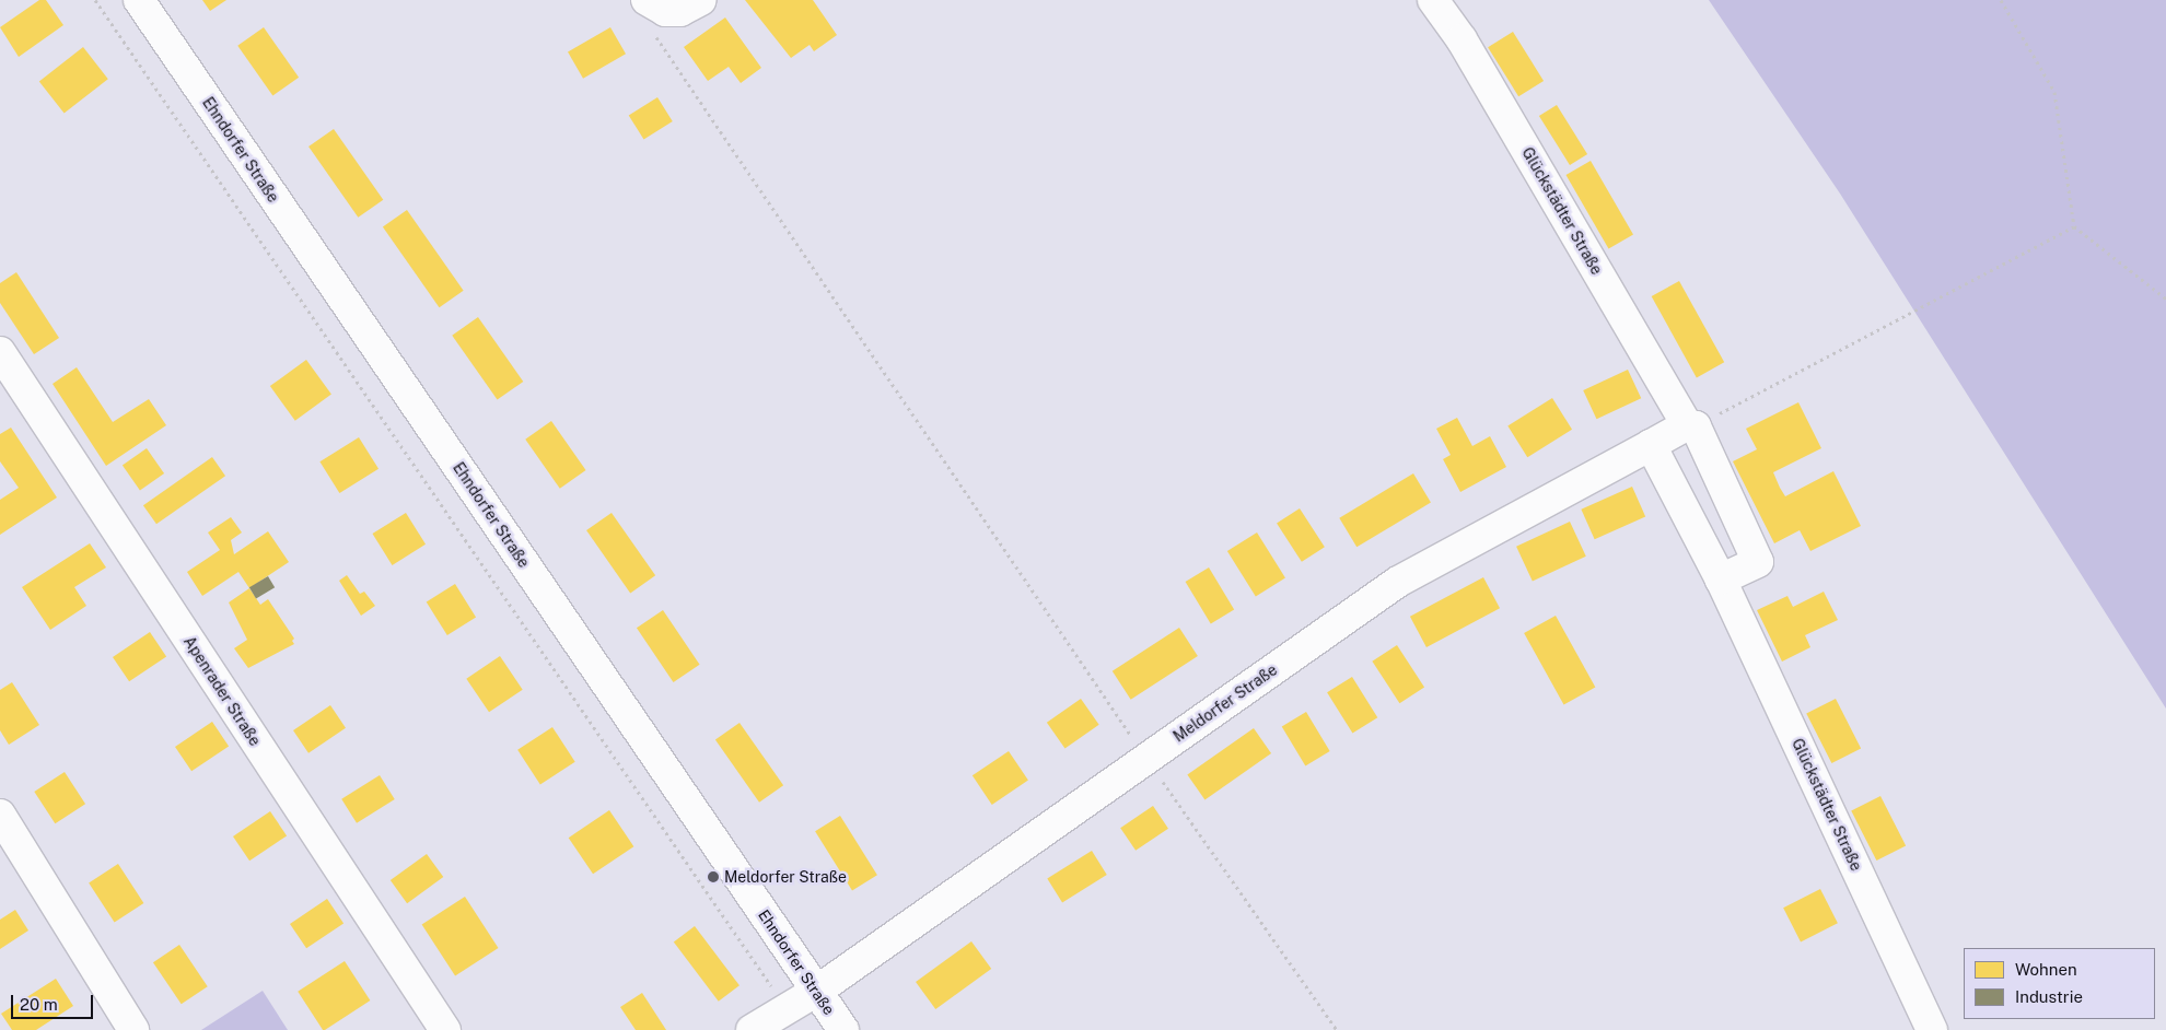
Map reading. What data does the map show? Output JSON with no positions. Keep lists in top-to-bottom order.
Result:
{
  "streets": {
    "street": [
      "Ehndorfer Straße",
      "Glückstädter Straße",
      "Apenrader Straße",
      "Meldorfer Straße"
    ]
  },
  "crossings": [
    ["Ehndorfer Straße", "Meldorfer Straße"],
    ["Glückstädter Straße", "Meldorfer Straße"]
  ],
  "places": ["Meldorfer Straße"],
  "legend": ["Wohnen", "Industrie"],
  "scale_bar": "20 m"
}
